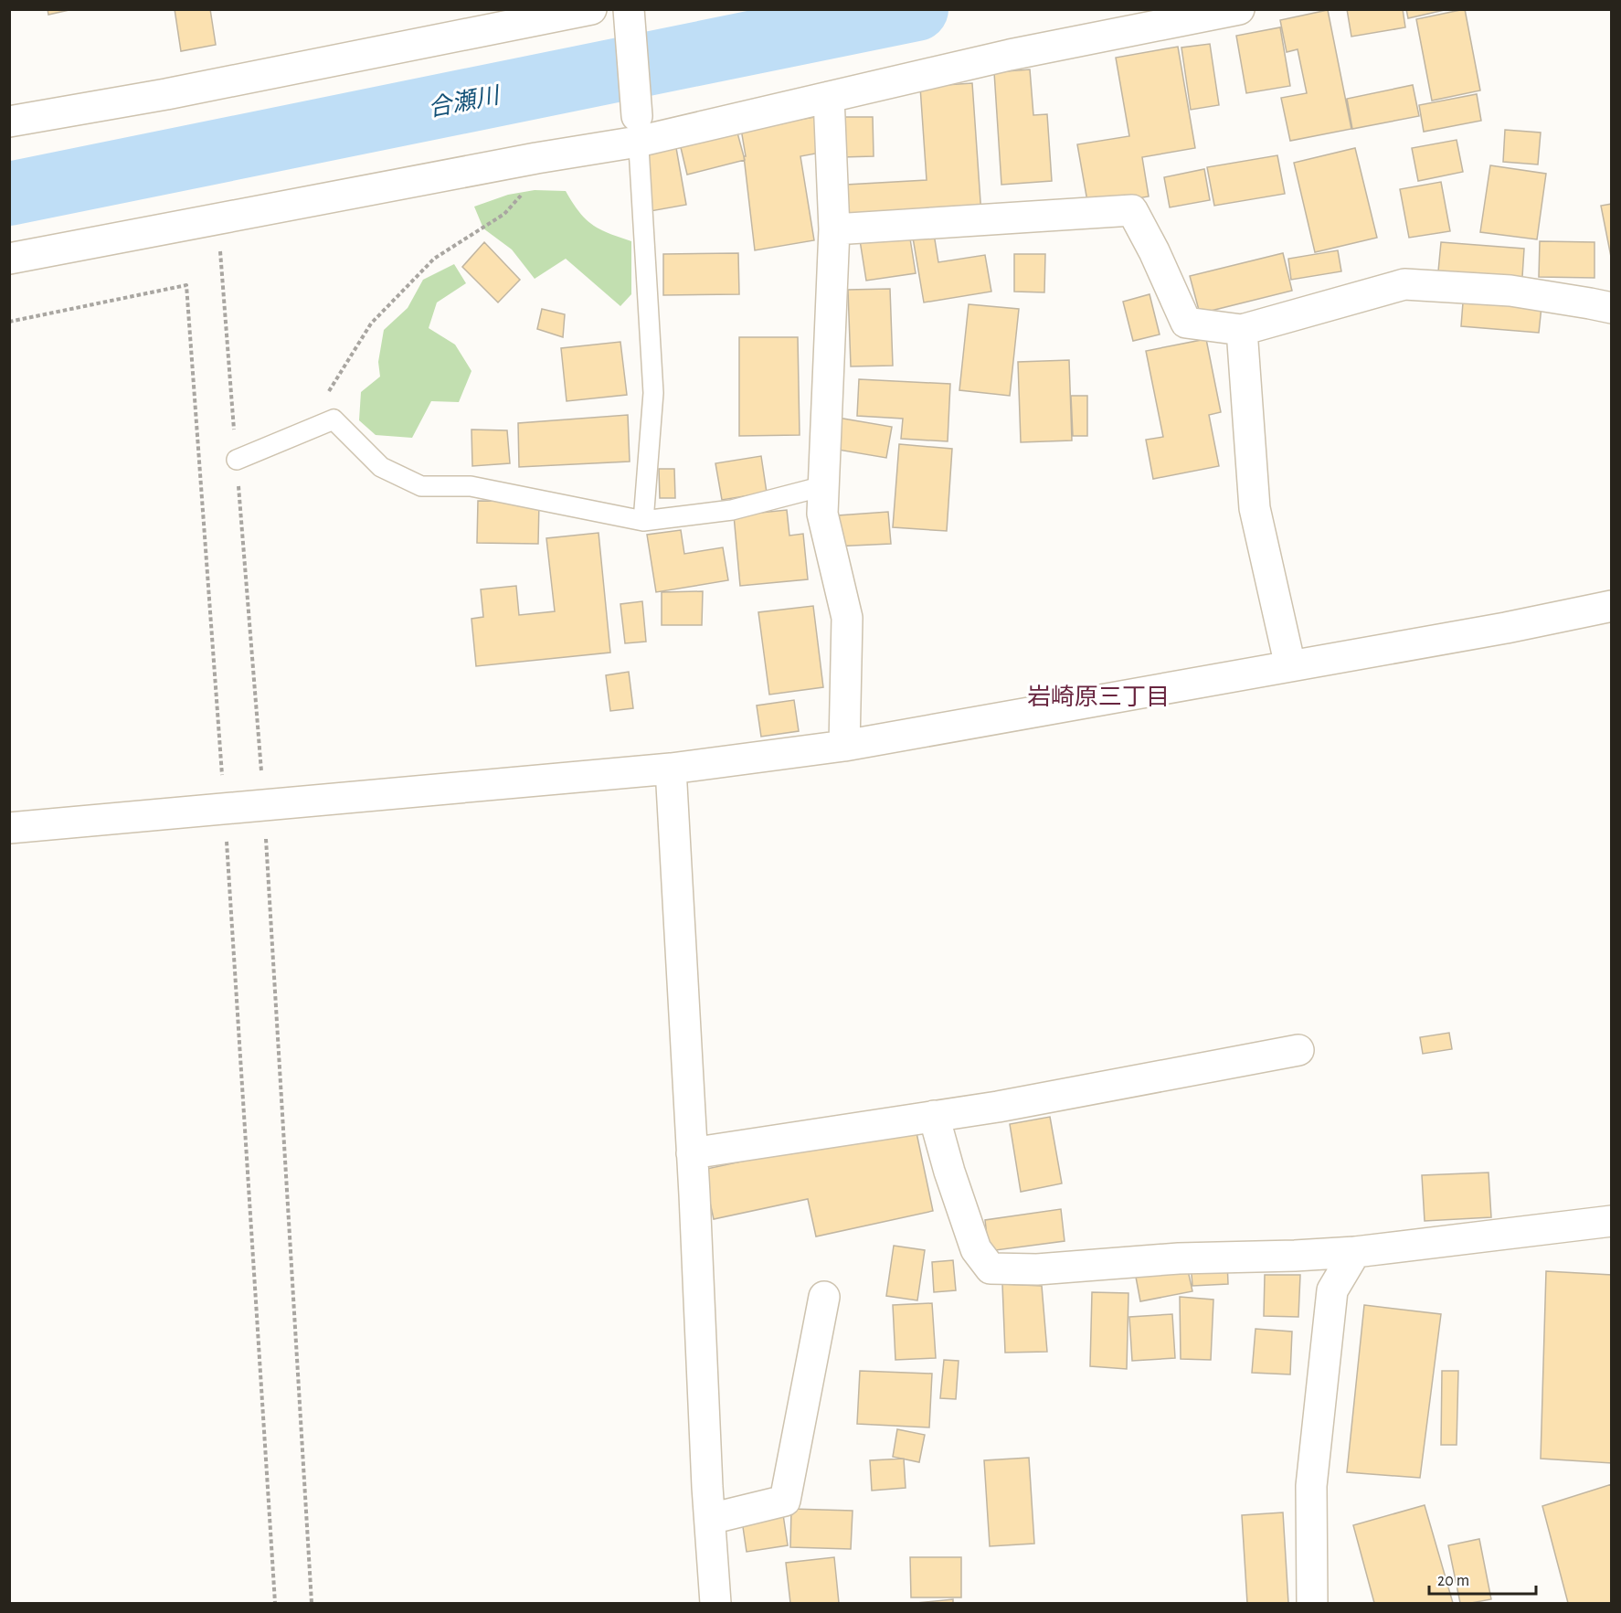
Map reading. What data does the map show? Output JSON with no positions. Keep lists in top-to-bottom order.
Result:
{
  "districts": ["岩崎原三丁目"],
  "water": ["合瀬川"],
  "scale_bar": "20 m"
}
